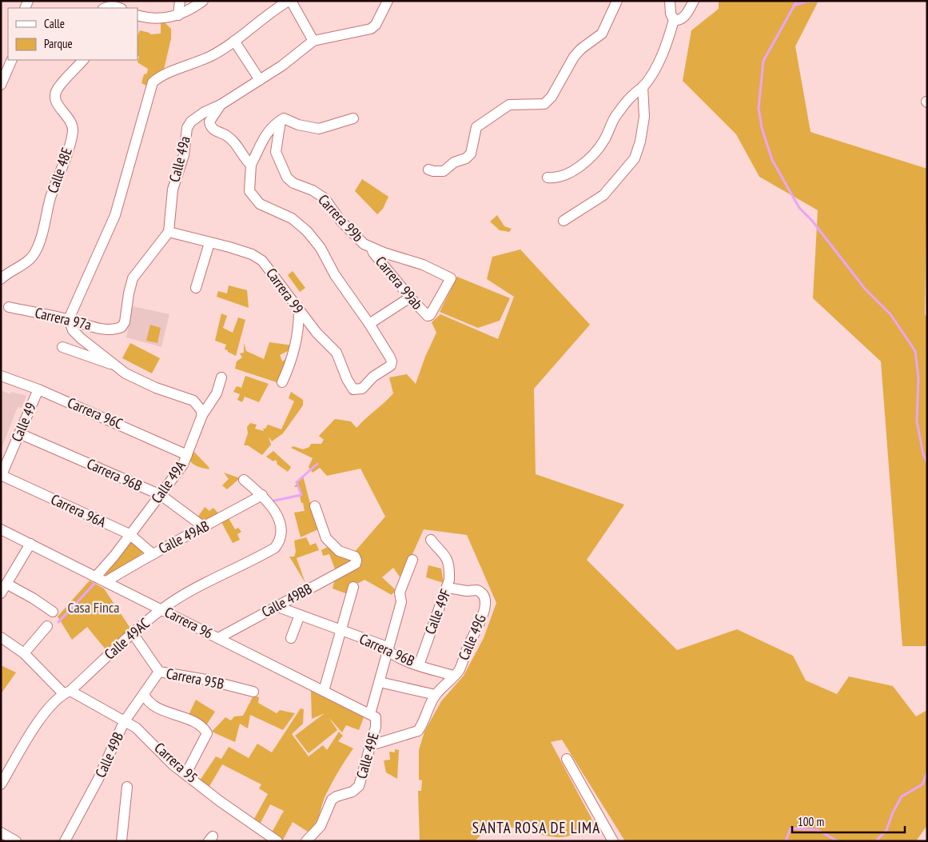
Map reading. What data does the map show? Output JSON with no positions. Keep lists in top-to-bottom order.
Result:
{
  "streets": {
    "street": [
      "Calle 49a",
      "Calle 48E",
      "Carrera 99b",
      "Carrera 99ab",
      "Carrera 99",
      "Carrera 97a",
      "Carrera 96C",
      "Calle 49",
      "Carrera 96B",
      "Calle 49A",
      "Carrera 96A",
      "Calle 49AB",
      "Calle 49BB",
      "Calle 49F",
      "Carrera 96",
      "Calle 49G",
      "Calle 49AC",
      "Carrera 95B",
      "Calle 49B",
      "Calle 49E",
      "Carrera 95"
    ]
  },
  "crossings": [
    ["Calle 49a", "Carrera 99"],
    ["Calle 49a", "Carrera 97a"],
    ["Carrera 99b", "Carrera 99ab"],
    ["Carrera 99", "Carrera 97a"],
    ["Carrera 96C", "Calle 49"],
    ["Carrera 96C", "Calle 49A"],
    ["Calle 49", "Carrera 96B"],
    ["Calle 49", "Carrera 96A"],
    ["Carrera 96B", "Calle 49A"],
    ["Carrera 96B", "Calle 49AB"],
    ["Carrera 96B", "Calle 49BB"],
    ["Carrera 96B", "Calle 49F"],
    ["Carrera 96B", "Calle 49G"],
    ["Calle 49A", "Carrera 96A"],
    ["Calle 49A", "Carrera 96"],
    ["Carrera 96A", "Calle 49AB"],
    ["Calle 49AB", "Carrera 96"],
    ["Calle 49AB", "Calle 49AC"],
    ["Calle 49BB", "Carrera 96"],
    ["Calle 49F", "Calle 49G"],
    ["Carrera 96", "Calle 49AC"],
    ["Carrera 96", "Calle 49E"],
    ["Calle 49AC", "Carrera 95B"],
    ["Calle 49AC", "Carrera 95"],
    ["Carrera 95B", "Calle 49B"],
    ["Calle 49B", "Carrera 95"]
  ],
  "districts": ["SANTA ROSA DE LIMA"],
  "parks": ["Casa Finca"],
  "legend": ["Calle", "Parque"],
  "scale_bar": "100 m"
}
